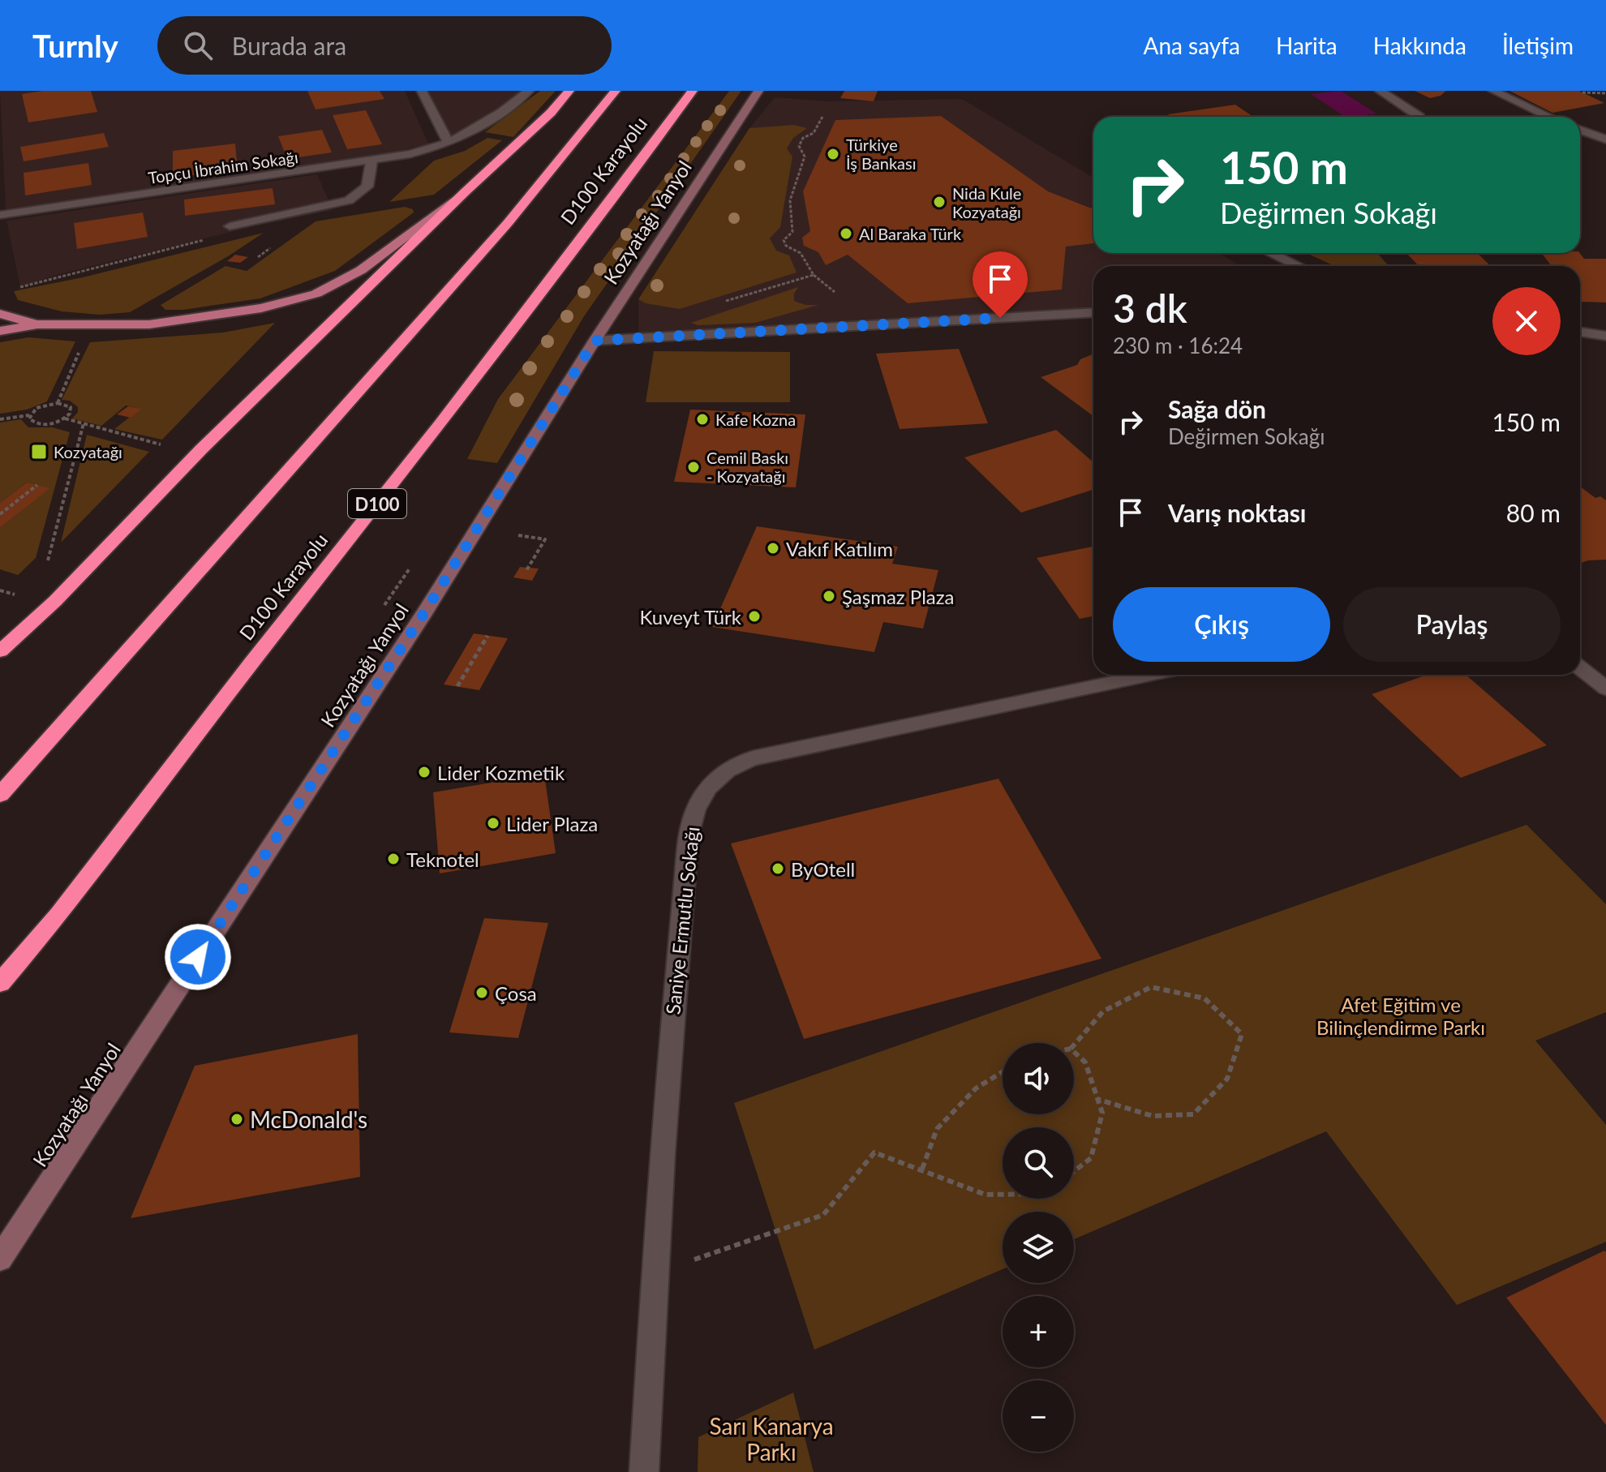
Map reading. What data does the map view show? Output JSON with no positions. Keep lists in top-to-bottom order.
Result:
{
  "streets": {
    "highway": ["D100 Karayolu", "D100"],
    "main road": ["Kozyatağı Yanyol"],
    "street": ["Topçu İbrahim Sokağı", "Saniye Ermutlu Sokağı"]
  },
  "parks": ["Afet Eğitim ve Bilinçlendirme Parkı", "Sarı Kanarya Parkı"],
  "places": {
    "other": [
      "Türkiye İş Bankası",
      "Nida Kule Kozyatağı",
      "Al Baraka Türk",
      "Kafe Kozna",
      "Cemil Baskı - Kozyatağı",
      "Vakıf Katılım",
      "Şaşmaz Plaza",
      "Kuveyt Türk",
      "Lider Kozmetik",
      "Lider Plaza",
      "Teknotel",
      "ByOtell",
      "Çosa",
      "McDonald's"
    ],
    "transit": ["Kozyatağı"]
  },
  "page": {
    "header": "Turnly",
    "search": "Burada ara",
    "nav": [
      "Ana sayfa",
      "Harita",
      "Hakkında",
      "İletişim"
    ],
    "turn": ["150 m", "Değirmen Sokağı"],
    "heading": ["3 dk", "230 m · 16:24"],
    "list": [
      {
        "name": "Sağa dön",
        "note": "Değirmen Sokağı",
        "value": "150 m"
      },
      {
        "name": "Varış noktası",
        "value": "80 m"
      }
    ],
    "buttons": ["Çıkış", "Paylaş"],
    "map_buttons": ["+", "−"]
  }
}
